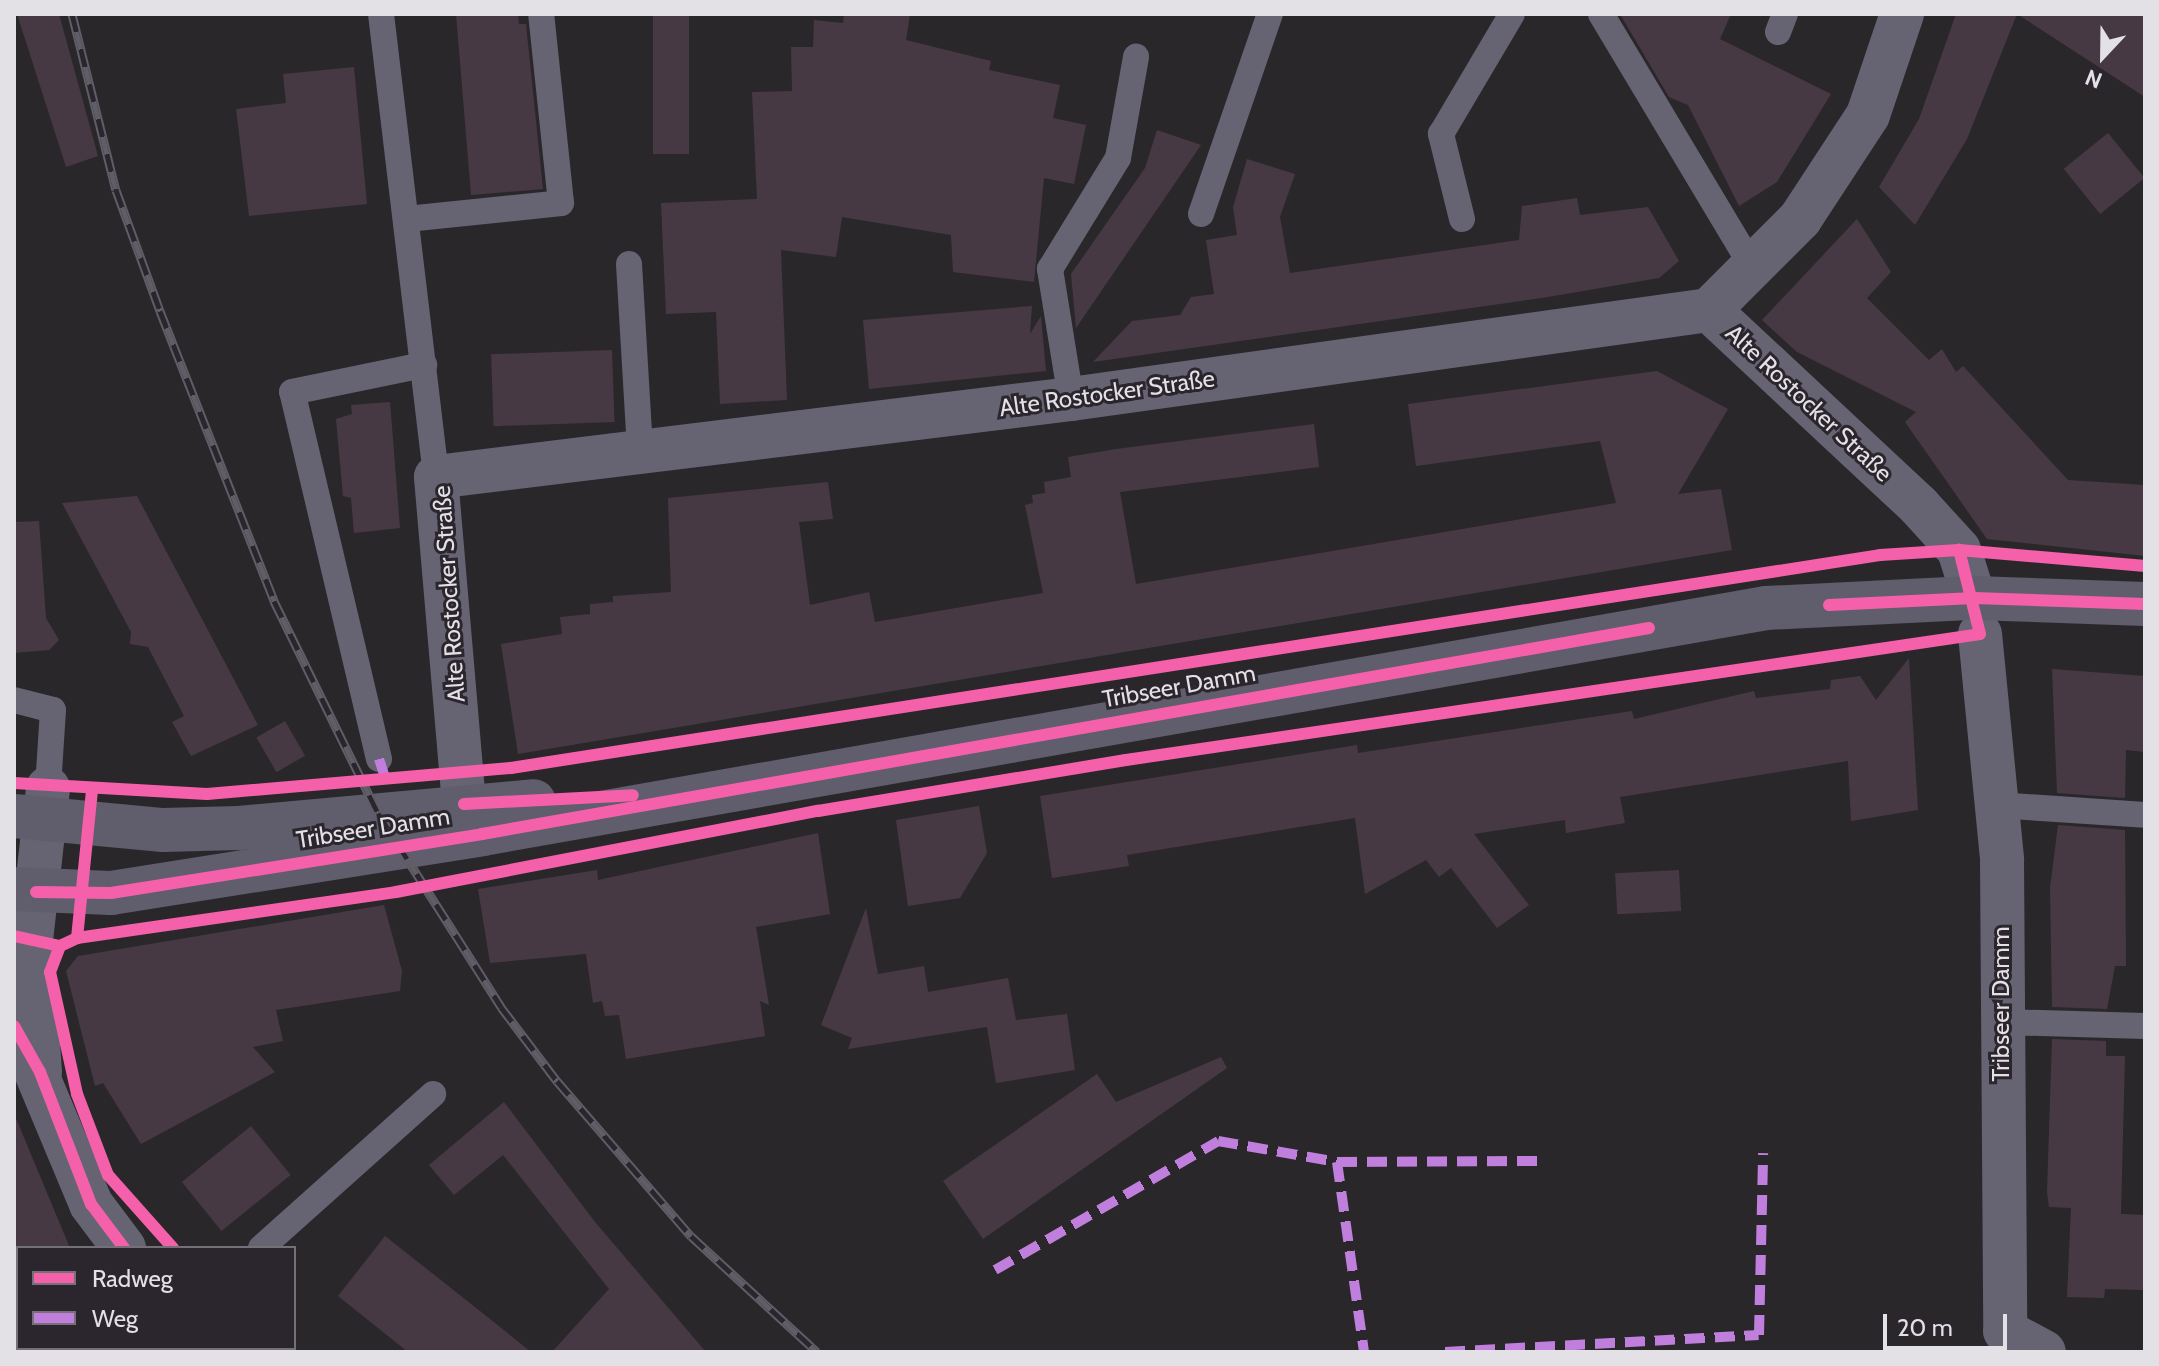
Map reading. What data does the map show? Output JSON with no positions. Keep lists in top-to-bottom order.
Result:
{
  "streets": {
    "main road": ["Tribseer Damm"],
    "street": ["Alte Rostocker Straße"]
  },
  "crossings": [
    ["Alte Rostocker Straße", "Tribseer Damm"]
  ],
  "legend": ["Radweg", "Weg"],
  "scale_bar": "20 m",
  "north": "bottom"
}
